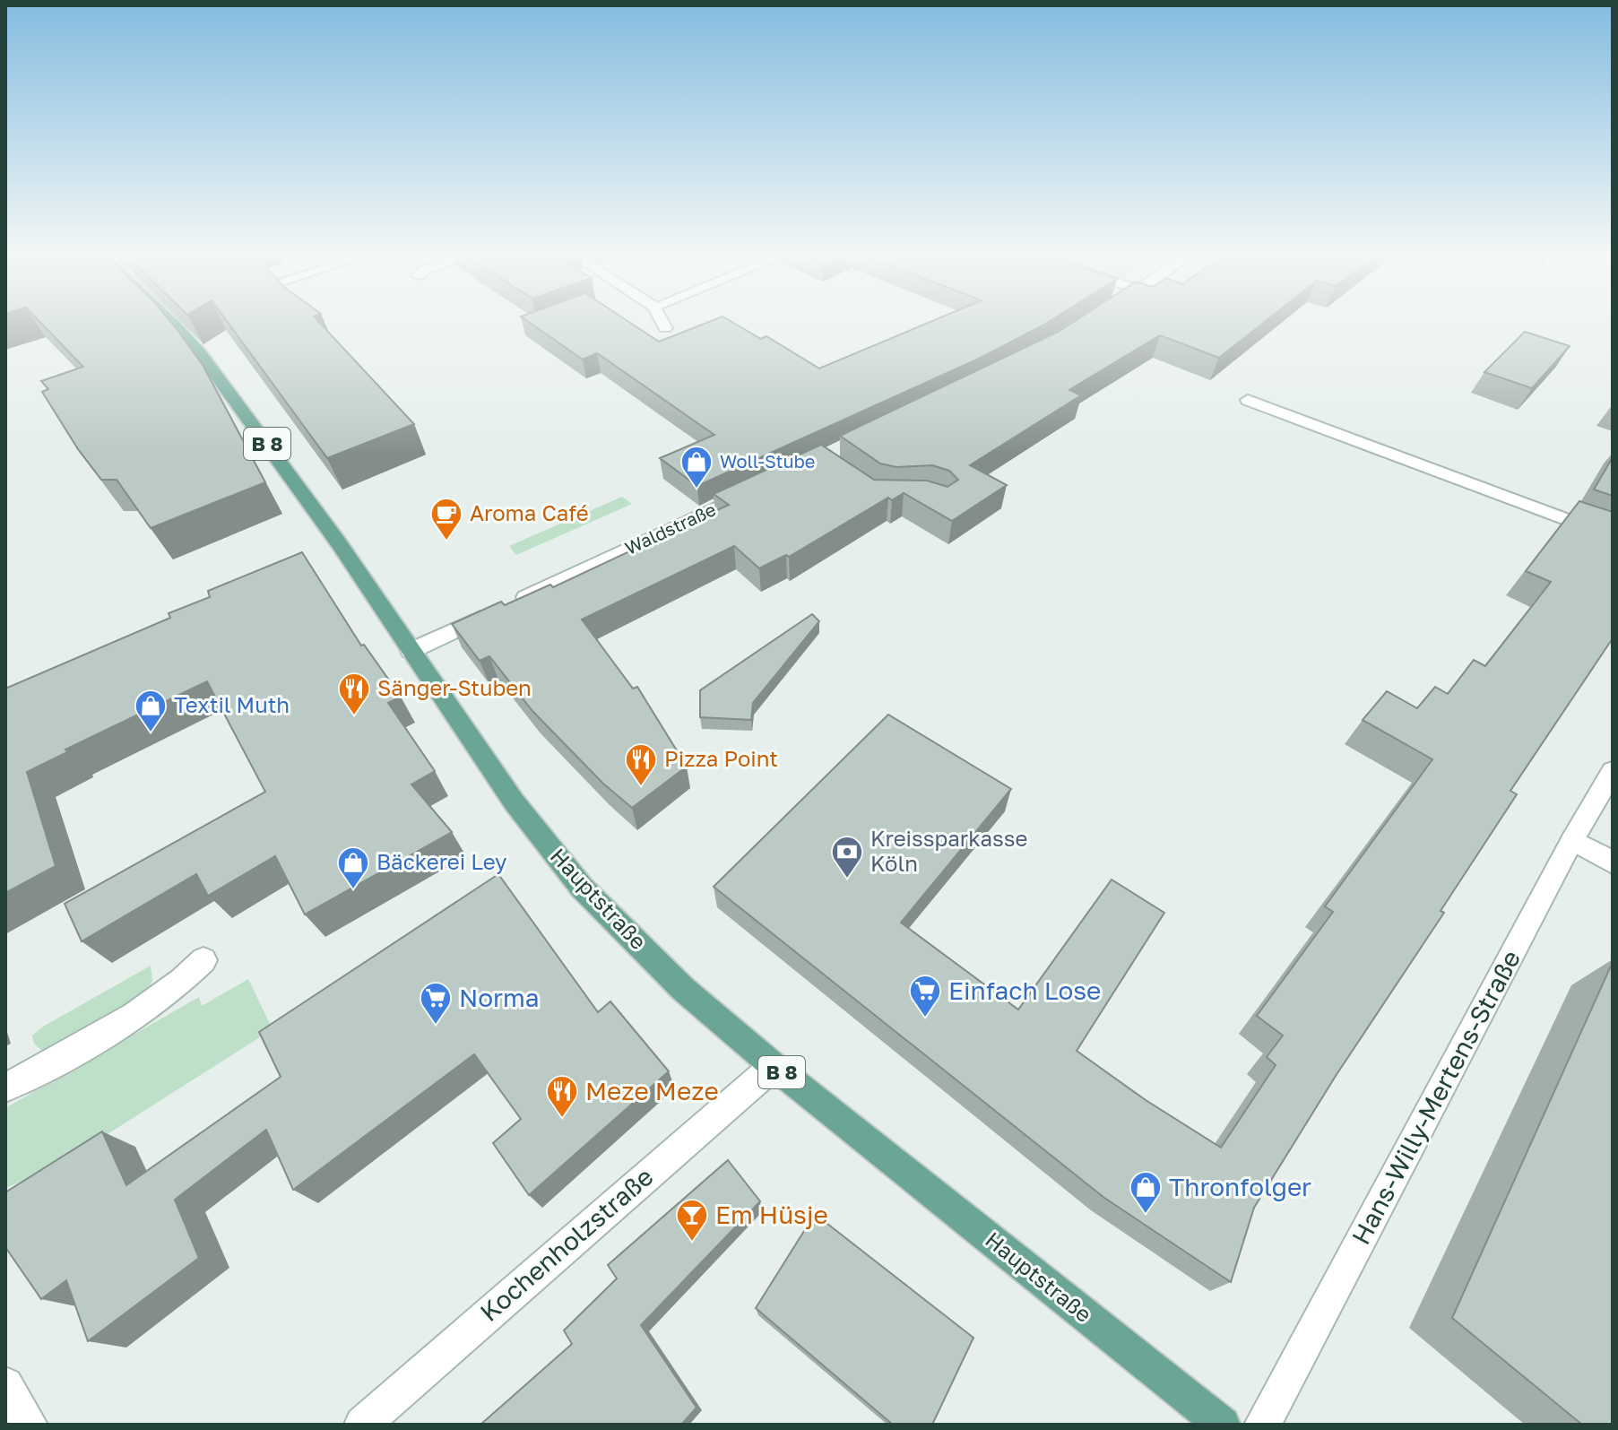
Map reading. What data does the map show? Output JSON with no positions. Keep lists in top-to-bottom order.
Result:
{
  "streets": {
    "main road": ["B 8", "Hauptstraße"],
    "street": ["Waldstraße", "Hans-Willy-Mertens-Straße", "Kochenholzstraße"]
  },
  "crossings": [
    ["Waldstraße", "Hauptstraße"],
    ["Hauptstraße", "Kochenholzstraße"]
  ],
  "places": {
    "shop": [
      "Woll-Stube",
      "Textil Muth",
      "Bäckerei Ley",
      "Thronfolger"
    ],
    "cafe": ["Aroma Café"],
    "restaurant": ["Sänger-Stuben", "Pizza Point", "Meze Meze"],
    "bank": ["Kreissparkasse Köln"],
    "supermarket": ["Einfach Lose", "Norma"],
    "bar": ["Em Hüsje"]
  }
}
